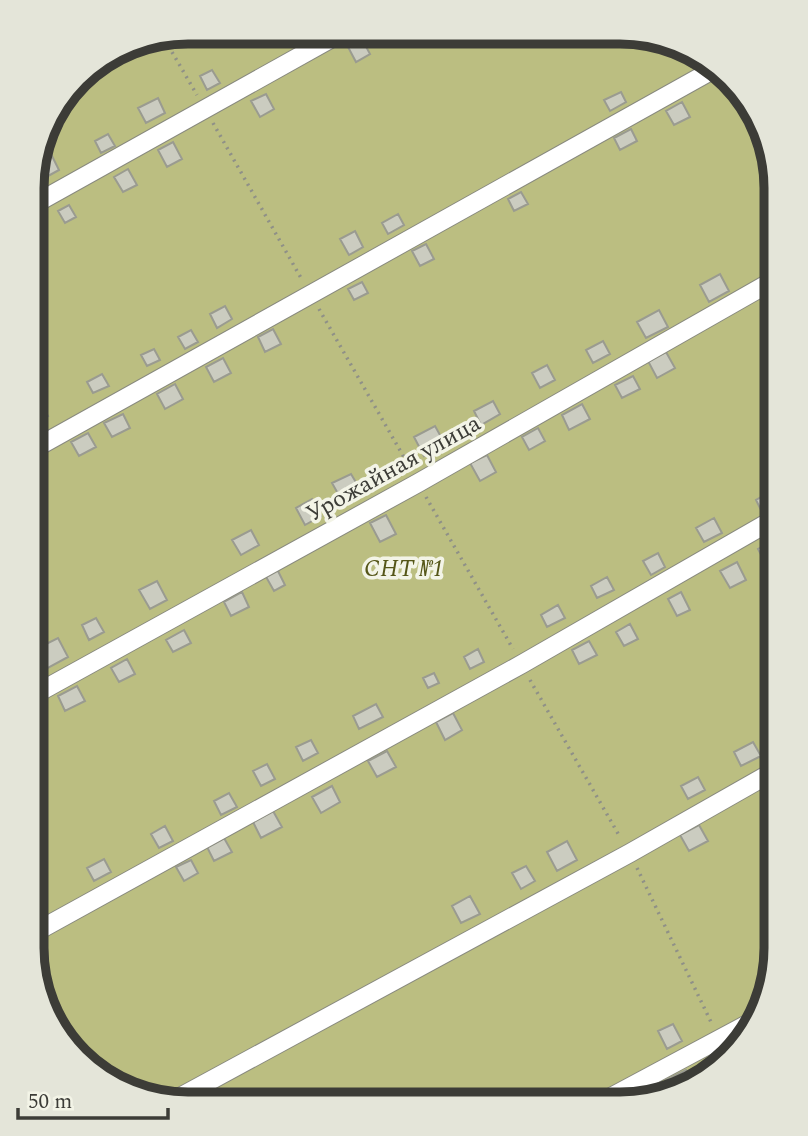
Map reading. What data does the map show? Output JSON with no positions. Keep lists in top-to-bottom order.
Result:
{
  "streets": {
    "street": ["Урожайная улица"]
  },
  "parks": ["СНТ №1"],
  "scale_bar": "50 m"
}
